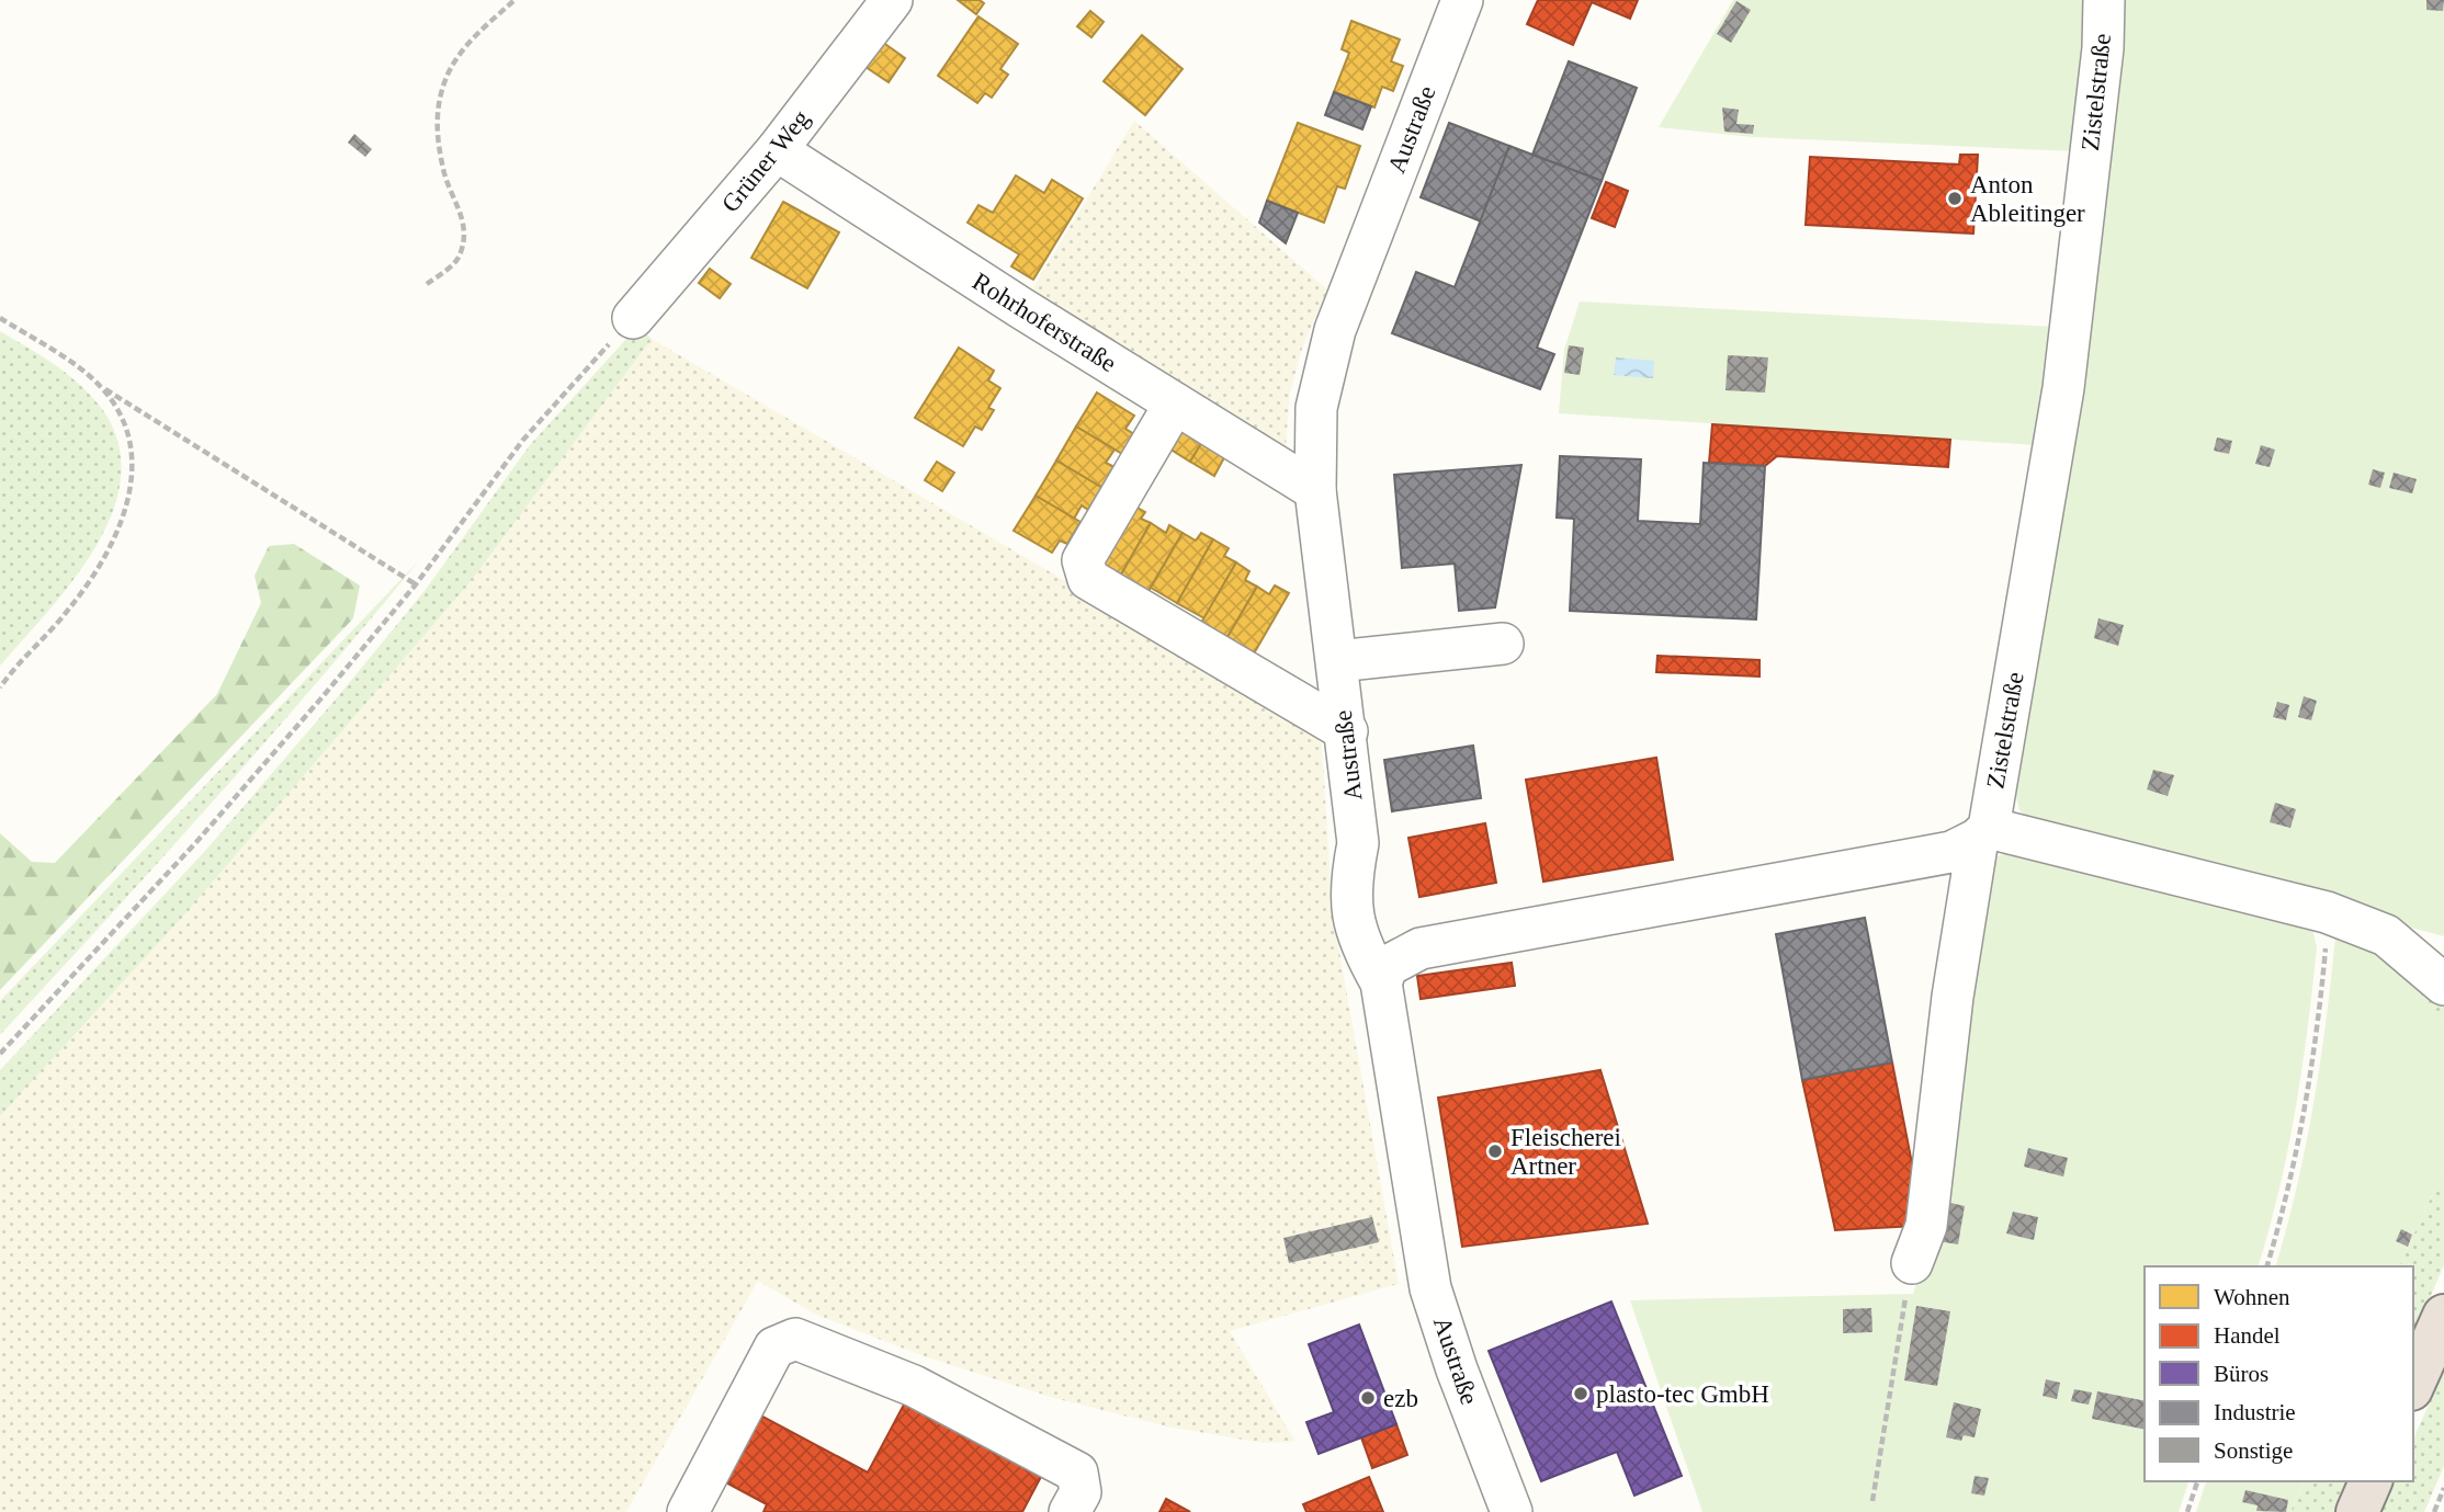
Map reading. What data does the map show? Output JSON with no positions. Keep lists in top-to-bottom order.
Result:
{
  "streets": {
    "street": [
      "Zistelstraße",
      "Austraße",
      "Grüner Weg",
      "Rohrhoferstraße"
    ]
  },
  "crossings": [
    ["Austraße", "Rohrhoferstraße"],
    ["Grüner Weg", "Rohrhoferstraße"]
  ],
  "places": [
    "Anton Ableitinger",
    "Fleischerei Artner",
    "plasto-tec GmbH",
    "ezb"
  ],
  "legend": [
    "Wohnen",
    "Handel",
    "Büros",
    "Industrie",
    "Sonstige"
  ]
}
